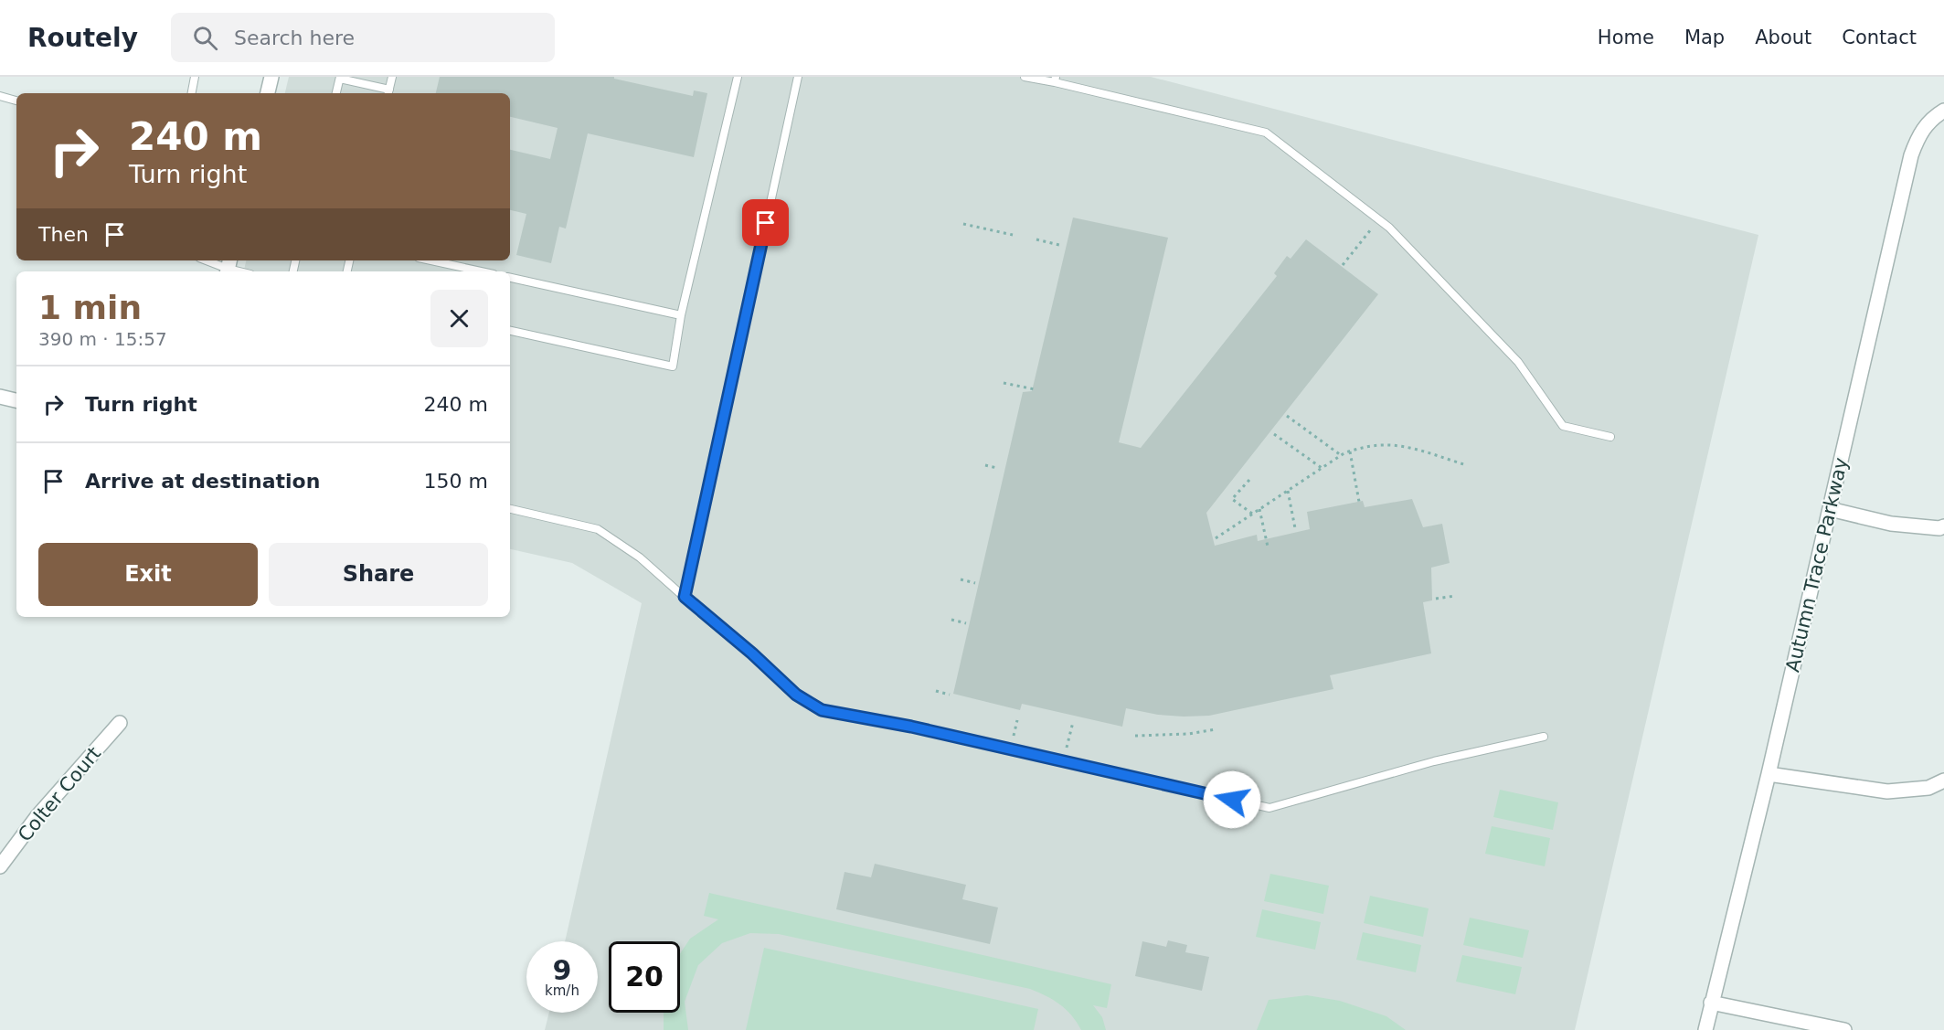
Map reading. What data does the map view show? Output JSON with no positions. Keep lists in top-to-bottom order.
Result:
{
  "streets": {
    "street": ["Autumn Trace Parkway", "Colter Court"]
  },
  "page": {
    "header": "Routely",
    "search": "Search here",
    "nav": [
      "Home",
      "Map",
      "About",
      "Contact"
    ],
    "turn": ["240 m", "Turn right"],
    "then": "Then",
    "heading": ["1 min", "390 m · 15:57"],
    "list": [
      {
        "name": "Turn right",
        "value": "240 m"
      },
      {
        "name": "Arrive at destination",
        "value": "150 m"
      }
    ],
    "buttons": ["Exit", "Share"],
    "speed": "9 km/h",
    "limit": "20"
  }
}
